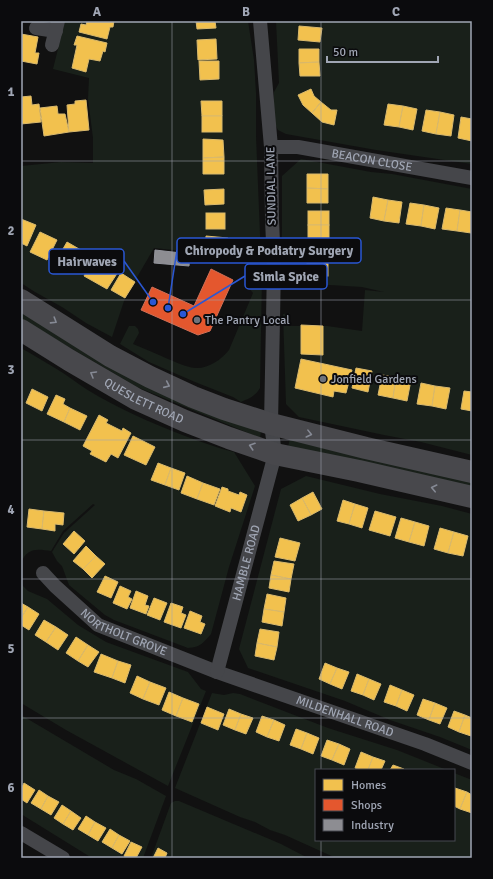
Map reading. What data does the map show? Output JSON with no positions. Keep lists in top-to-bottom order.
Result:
{
  "streets": {
    "highway": ["QUESLETT ROAD"],
    "street": [
      "BEACON CLOSE",
      "SUNDIAL LANE",
      "HAMBLE ROAD",
      "NORTHOLT GROVE",
      "MILDENHALL ROAD"
    ]
  },
  "crossings": [
    ["BEACON CLOSE", "SUNDIAL LANE"],
    ["SUNDIAL LANE", "QUESLETT ROAD"],
    ["QUESLETT ROAD", "HAMBLE ROAD"],
    ["HAMBLE ROAD", "NORTHOLT GROVE"],
    ["HAMBLE ROAD", "MILDENHALL ROAD"],
    ["NORTHOLT GROVE", "MILDENHALL ROAD"]
  ],
  "places": [
    "Hairwaves",
    "Chiropody & Podiatry Surgery",
    "Simla Spice",
    "The Pantry Local",
    "Jonfield Gardens"
  ],
  "legend": ["Homes", "Shops", "Industry"],
  "scale_bar": "50 m",
  "grid": {
    "columns": ["A", "B", "C"],
    "rows": [
      "1",
      "2",
      "3",
      "4",
      "5",
      "6"
    ]
  }
}
